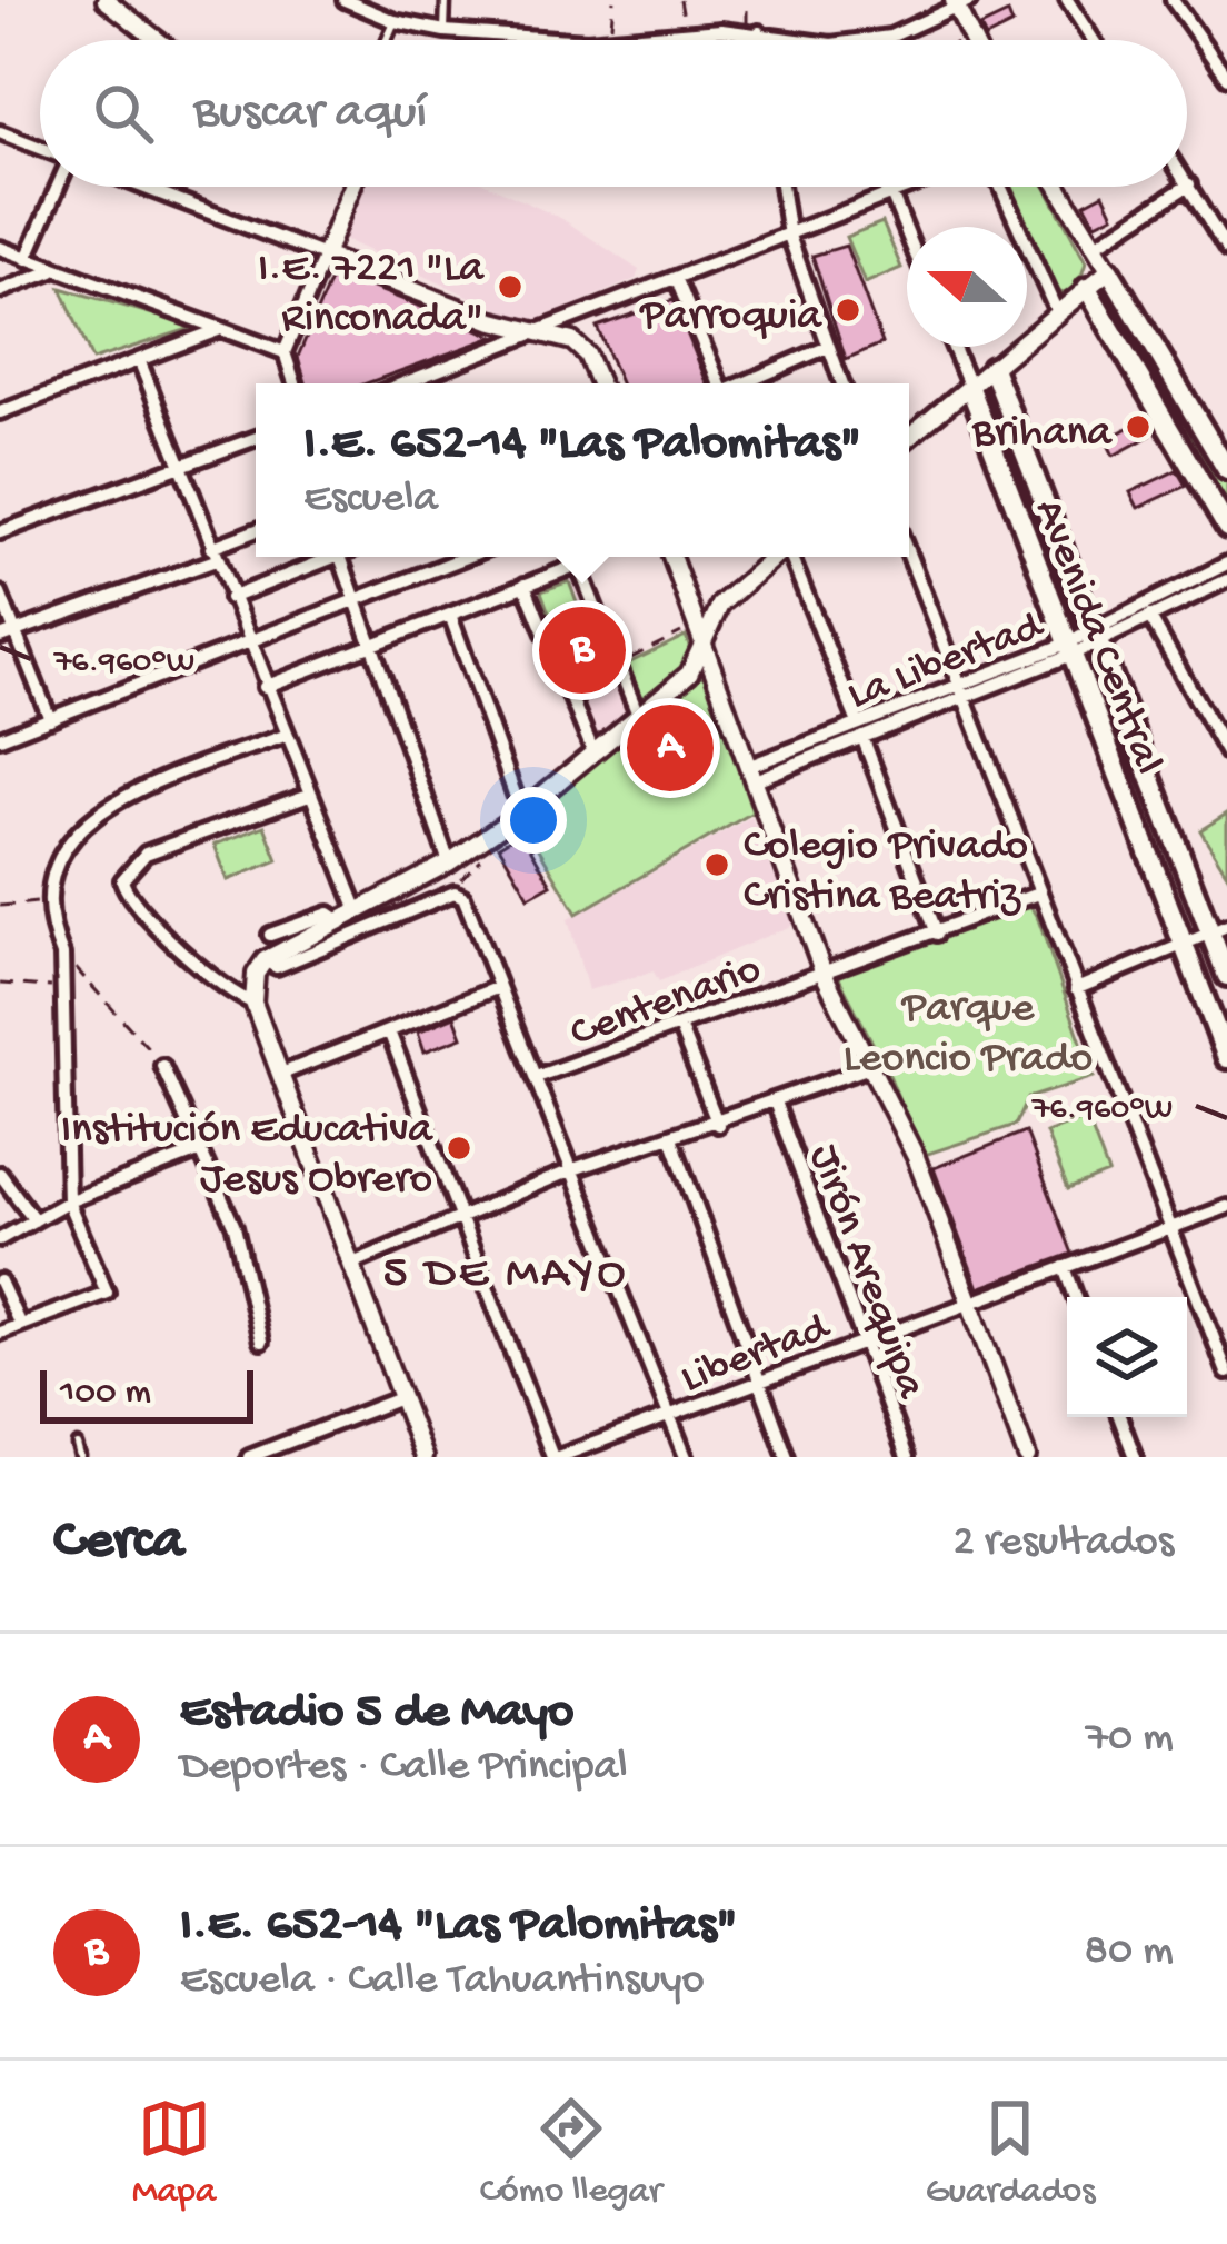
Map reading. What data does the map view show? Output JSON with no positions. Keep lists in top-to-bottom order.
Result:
{
  "streets": {
    "main road": ["Avenida Central"],
    "street": [
      "La Libertad",
      "Centenario",
      "Jirón Arequipa",
      "Libertad"
    ]
  },
  "crossings": [
    ["Avenida Central", "La Libertad"],
    ["Jirón Arequipa", "Libertad"]
  ],
  "districts": ["5 DE MAYO"],
  "parks": ["Parque Leoncio Prado"],
  "places": [
    "I.E. 7221 \"La Rinconada\"",
    "Parroquia",
    "Brihana",
    "Colegio Privado Cristina Beatriz",
    "Institución Educativa Jesus Obrero"
  ],
  "scale_bar": "100 m",
  "north": "left",
  "page": {
    "search": "Buscar aquí",
    "popup": ["I.E. 652-14 \"Las Palomitas\"", "Escuela"],
    "pins": ["B", "A"],
    "scale": "100 m",
    "heading": ["Cerca", "2 resultados"],
    "list": [
      {
        "mark": "A",
        "name": "Estadio 5 de Mayo",
        "note": "Deportes · Calle Principal",
        "value": "70 m"
      },
      {
        "mark": "B",
        "name": "I.E. 652-14 \"Las Palomitas\"",
        "note": "Escuela · Calle Tahuantinsuyo",
        "value": "80 m"
      }
    ],
    "nav": ["Mapa", "Cómo llegar", "Guardados"]
  },
  "coordinates": ["76.960°W"]
}
